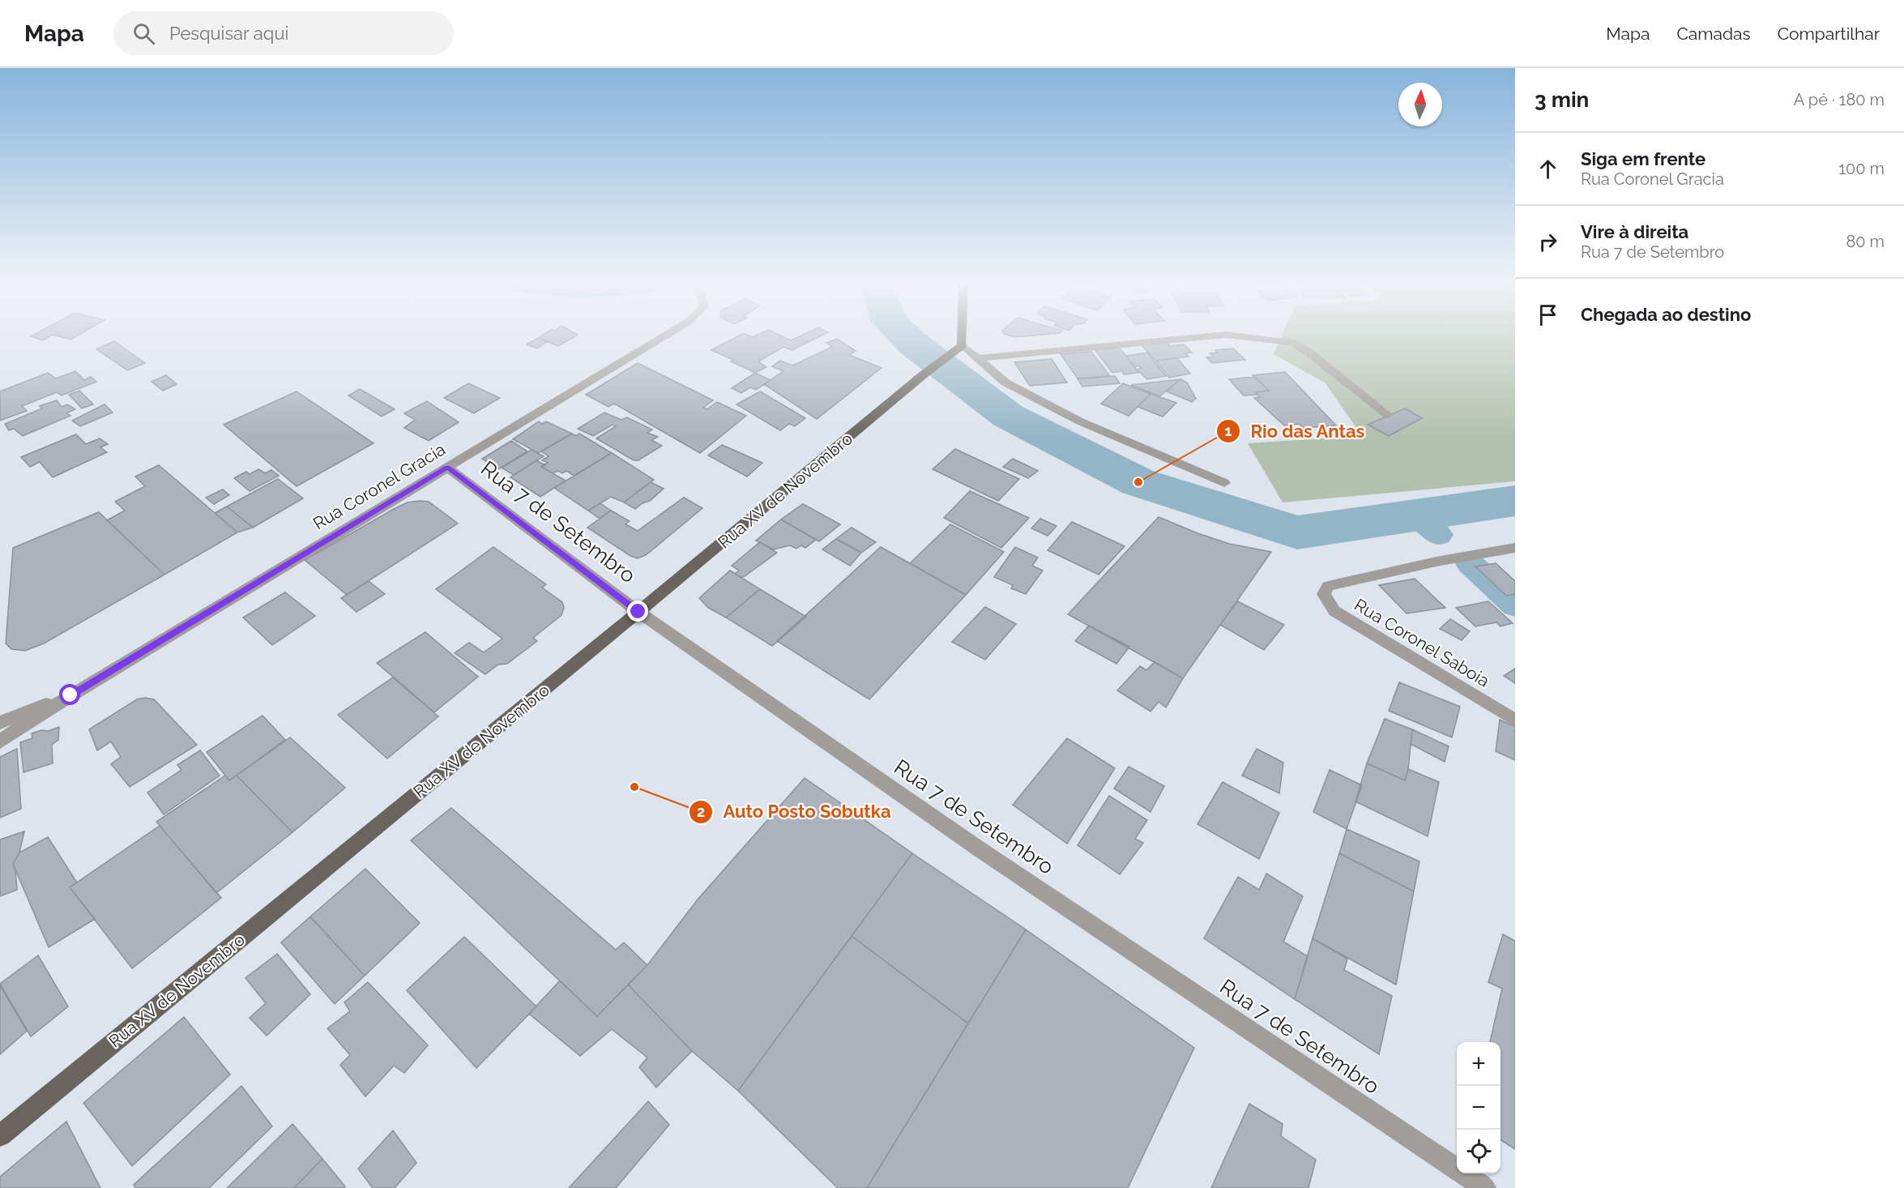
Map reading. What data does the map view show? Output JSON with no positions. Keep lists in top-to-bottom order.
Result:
{
  "streets": {
    "main road": ["Rua XV de Novembro"],
    "street": ["Rua Coronel Gracia", "Rua 7 de Setembro", "Rua Coronel Saboia"]
  },
  "crossings": [
    ["Rua Coronel Gracia", "Rua 7 de Setembro"],
    ["Rua XV de Novembro", "Rua 7 de Setembro"]
  ],
  "places": ["Rio das Antas", "Auto Posto Sobutka"],
  "north": "top",
  "page": {
    "header": "Mapa",
    "search": "Pesquisar aqui",
    "nav": ["Mapa", "Camadas", "Compartilhar"],
    "heading": ["3 min", "A pé · 180 m"],
    "list": [
      ["Siga em frente", "Rua Coronel Gracia", "100 m"],
      ["Vire à direita", "Rua 7 de Setembro", "80 m"],
      "Chegada ao destino"
    ],
    "map_buttons": ["+", "−"]
  }
}
